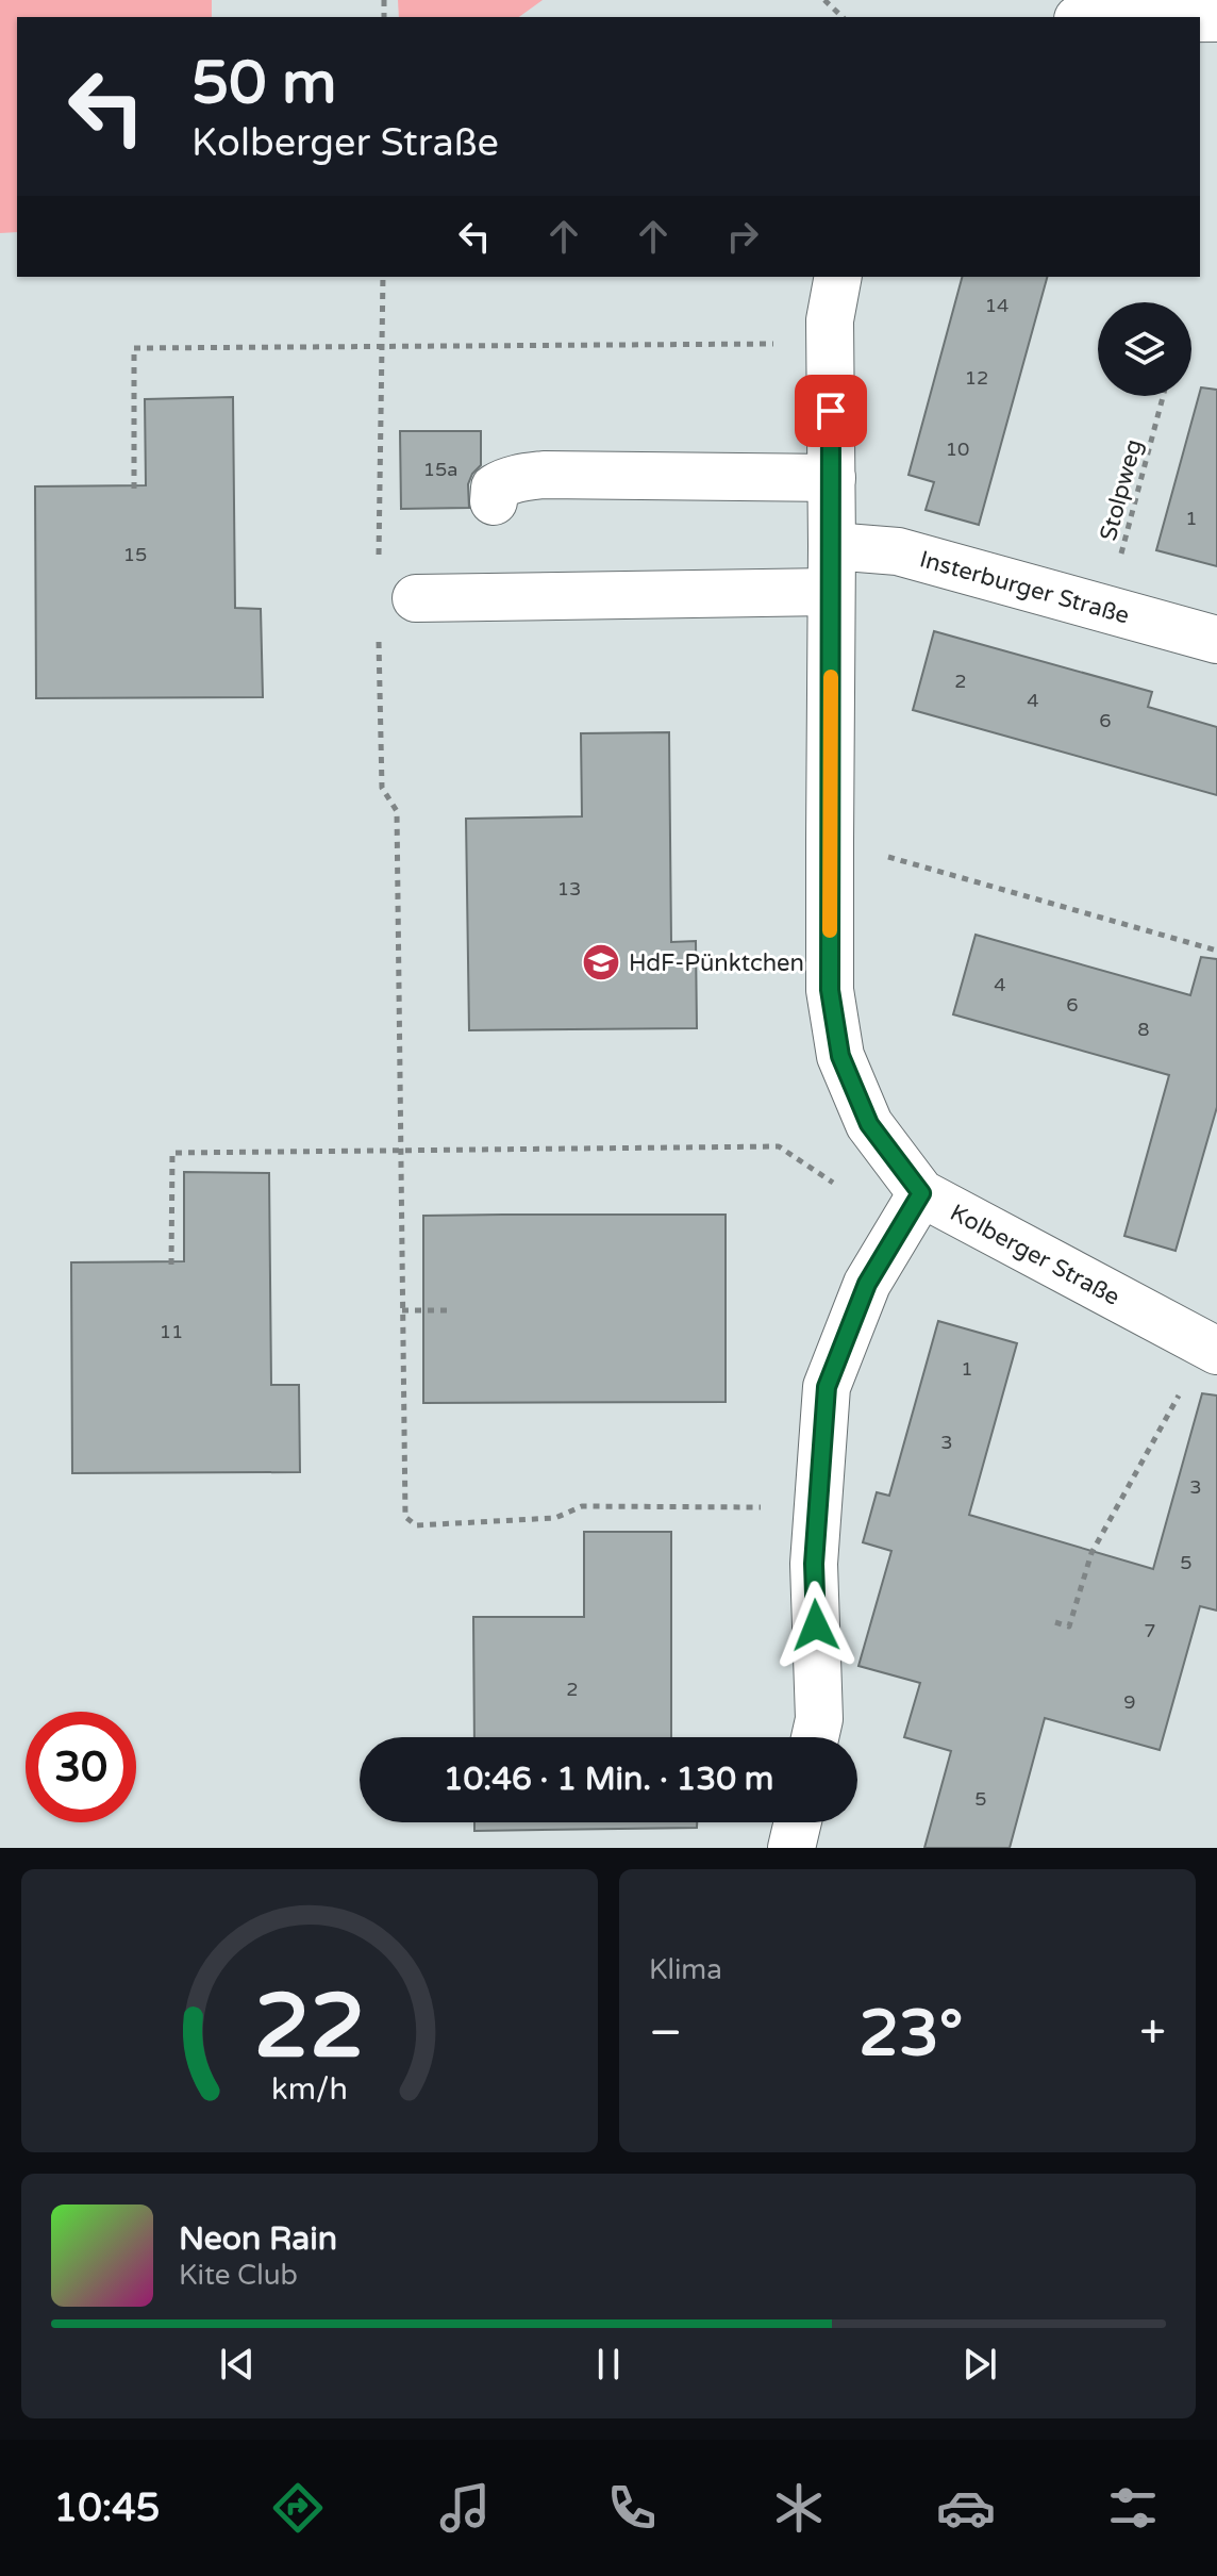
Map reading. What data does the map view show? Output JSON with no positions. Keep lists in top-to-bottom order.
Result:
{
  "streets": {
    "street": ["Insterburger Straße", "Kolberger Straße"],
    "path": ["Stolpweg"]
  },
  "crossings": [
    ["Stolpweg", "Insterburger Straße"],
    ["Insterburger Straße", "Kolberger Straße"]
  ],
  "places": {
    "school or university": ["HdF-Pünktchen"]
  },
  "house_numbers": [
    "14",
    "12",
    "10",
    "15a",
    "1",
    "15",
    "2",
    "4",
    "6",
    "13",
    "4",
    "6",
    "8",
    "11",
    "1",
    "3",
    "3",
    "5",
    "7",
    "2",
    "9",
    "5"
  ],
  "page": {
    "turn": ["50 m", "Kolberger Straße"],
    "limit": "30",
    "trip": "10:46 · 1 Min. · 130 m",
    "tile": "Klima",
    "heat": ["−", "23°", "+"],
    "song": ["Neon Rain", "Kite Club"],
    "tabs": "10:45",
    "gauge": ["22", "km/h"]
  }
}
